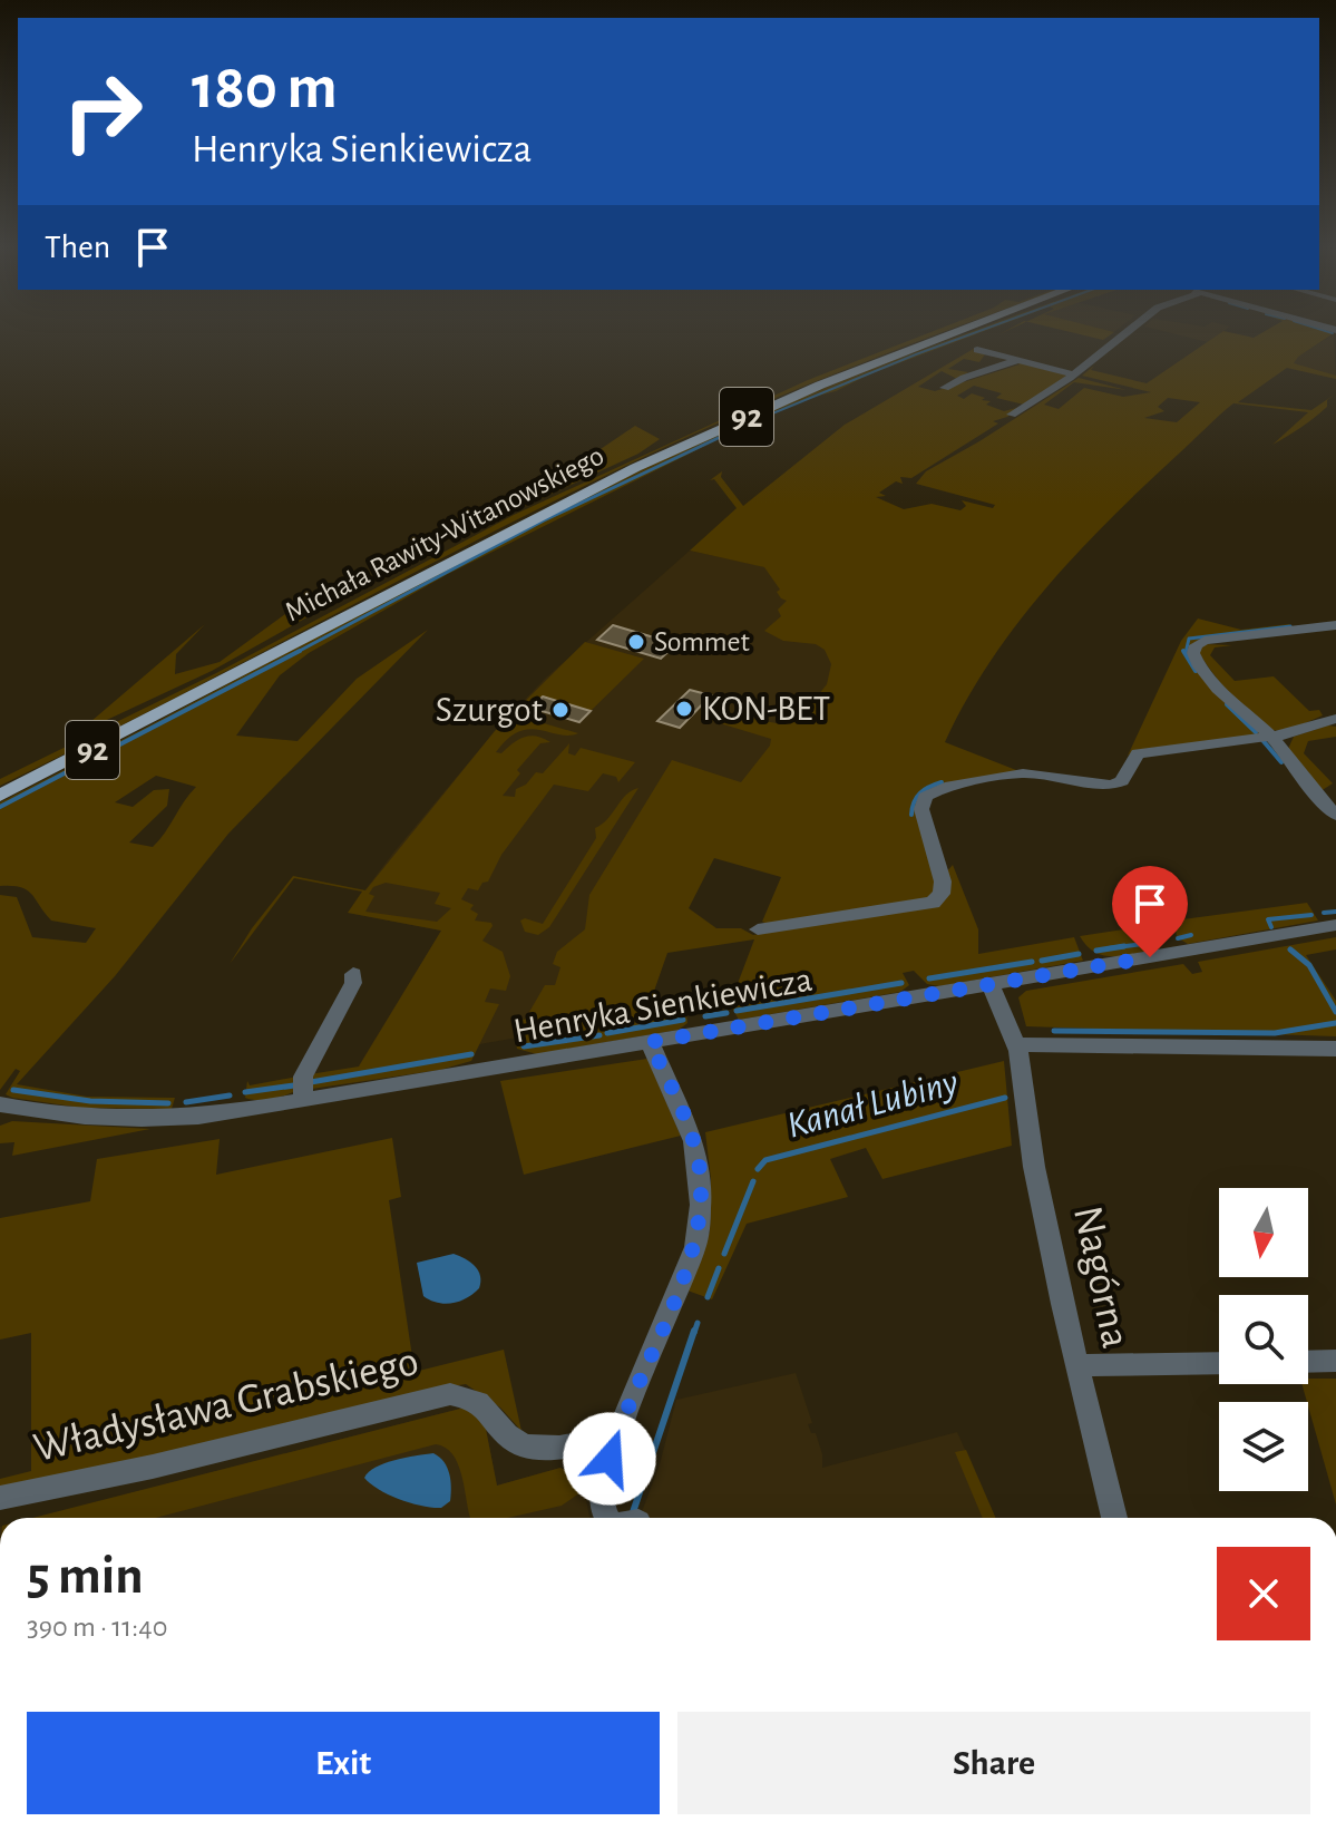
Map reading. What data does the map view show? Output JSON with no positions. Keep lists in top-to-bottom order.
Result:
{
  "streets": {
    "main road": ["92", "Michała Rawity-Witanowskiego"],
    "street": ["Henryka Sienkiewicza", "Nagórna", "Władysława Grabskiego"]
  },
  "crossings": [
    ["Henryka Sienkiewicza", "Nagórna"]
  ],
  "water": ["Kanał Lubiny"],
  "places": ["Sommet", "KON-BET", "Szurgot"],
  "north": "bottom",
  "page": {
    "turn": ["180 m", "Henryka Sienkiewicza"],
    "then": "Then",
    "heading": ["5 min", "390 m · 11:40"],
    "buttons": ["Exit", "Share"]
  }
}
